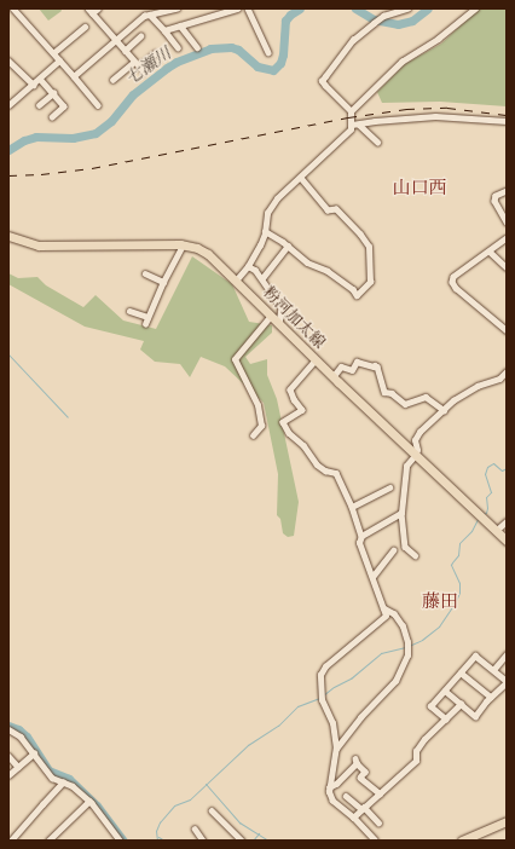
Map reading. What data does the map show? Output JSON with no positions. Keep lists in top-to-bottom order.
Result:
{
  "streets": {
    "main road": ["粉河加太線"]
  },
  "districts": ["山口西", "藤田"],
  "water": ["七瀬川"]
}
